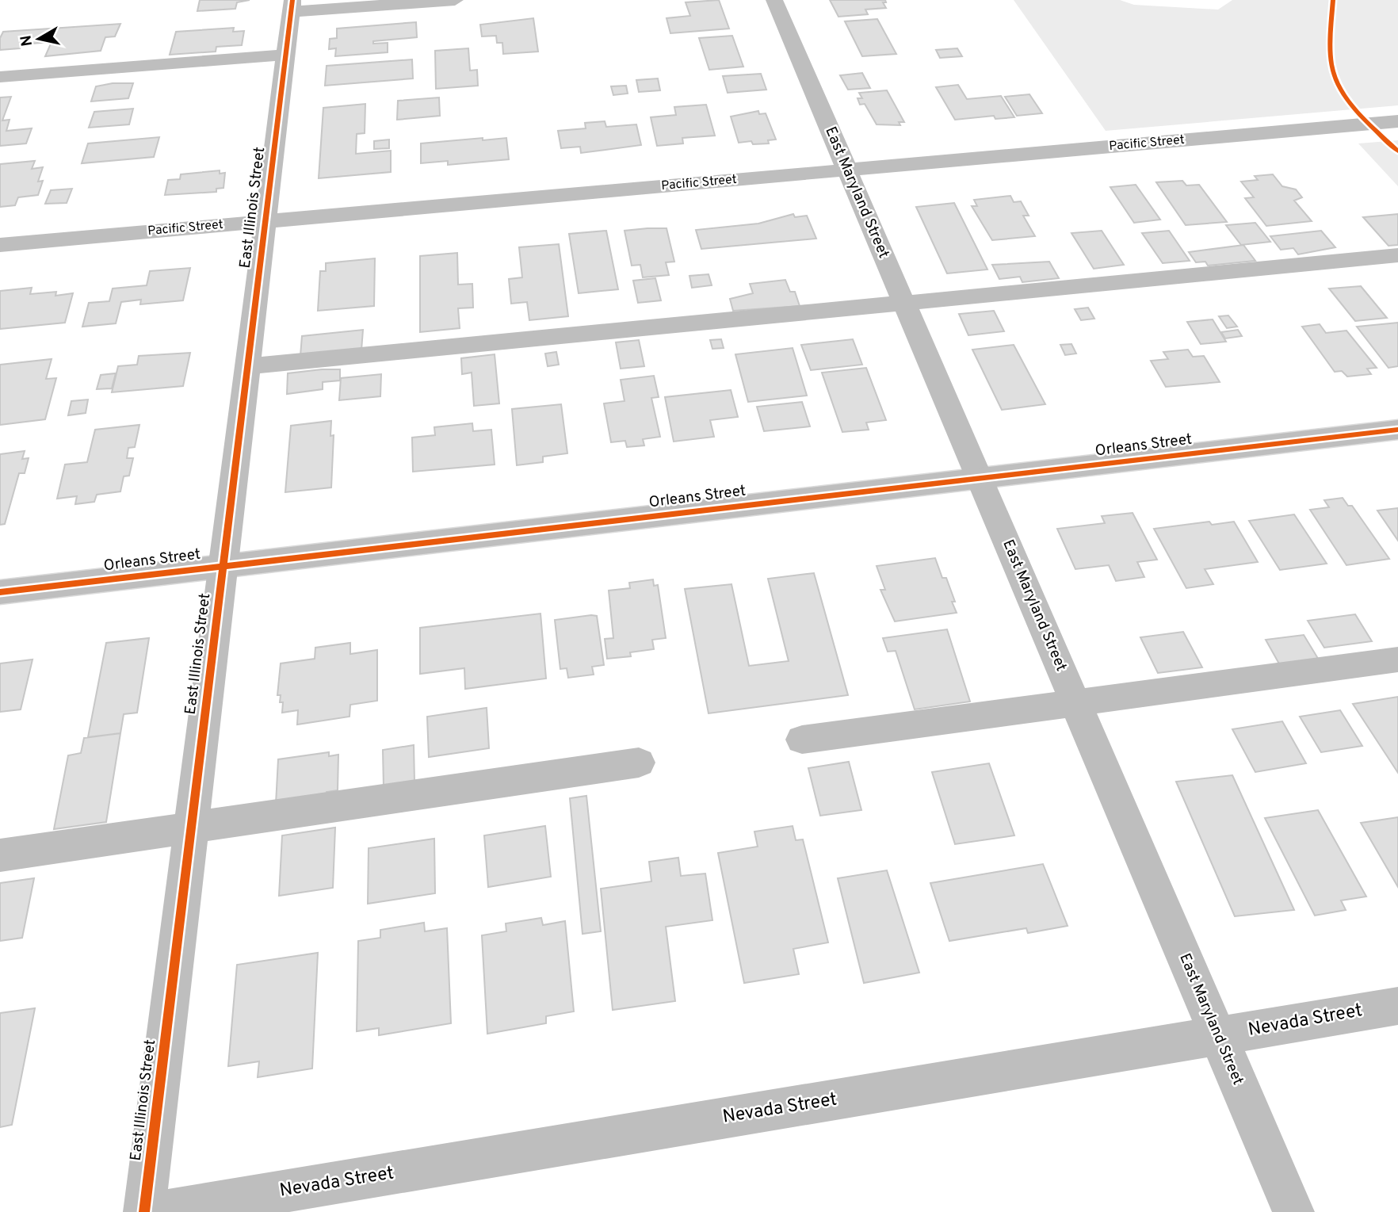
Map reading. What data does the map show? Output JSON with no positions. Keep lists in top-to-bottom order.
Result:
{
  "streets": {
    "street": [
      "Pacific Street",
      "East Maryland Street",
      "East Illinois Street",
      "Orleans Street",
      "Nevada Street"
    ]
  },
  "crossings": [
    ["Pacific Street", "East Maryland Street"],
    ["Pacific Street", "East Illinois Street"],
    ["East Maryland Street", "Orleans Street"],
    ["East Maryland Street", "Nevada Street"],
    ["East Illinois Street", "Orleans Street"]
  ],
  "north": "left"
}
